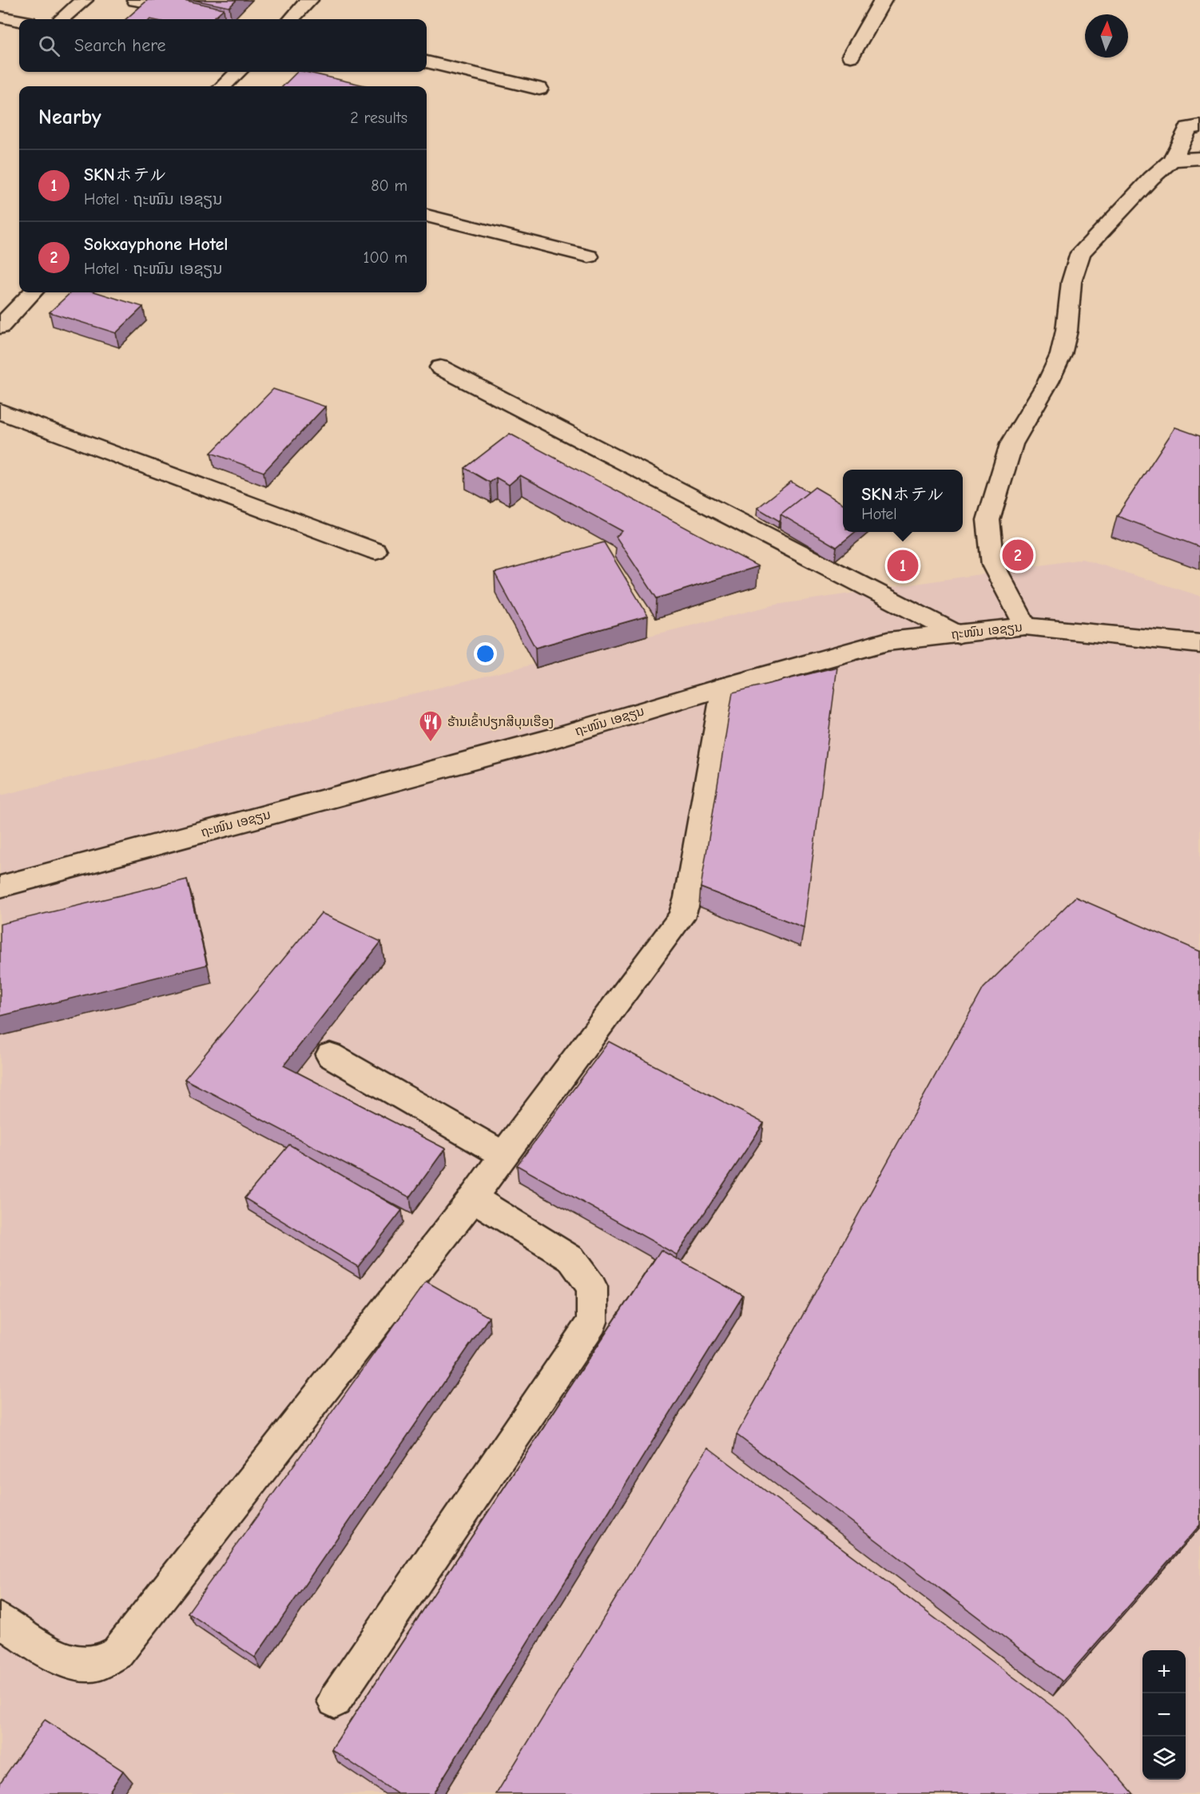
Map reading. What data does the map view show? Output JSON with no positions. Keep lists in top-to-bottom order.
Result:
{
  "streets": {
    "street": ["ຖະໜົນ ເອຊຽນ"]
  },
  "places": {
    "restaurant": ["ຮ້ານເຂົ້າປຽກສີບຸນເຮືອງ"]
  },
  "north": "top",
  "page": {
    "search": "Search here",
    "heading": ["Nearby", "2 results"],
    "list": [
      {
        "mark": "1",
        "name": "SKNホテル",
        "note": "Hotel · ຖະໜົນ ເອຊຽນ",
        "value": "80 m"
      },
      {
        "mark": "2",
        "name": "Sokxayphone Hotel",
        "note": "Hotel · ຖະໜົນ ເອຊຽນ",
        "value": "100 m"
      }
    ],
    "popup": ["SKNホテル", "Hotel"],
    "pins": ["2", "1"],
    "map_buttons": ["+", "−"]
  }
}
